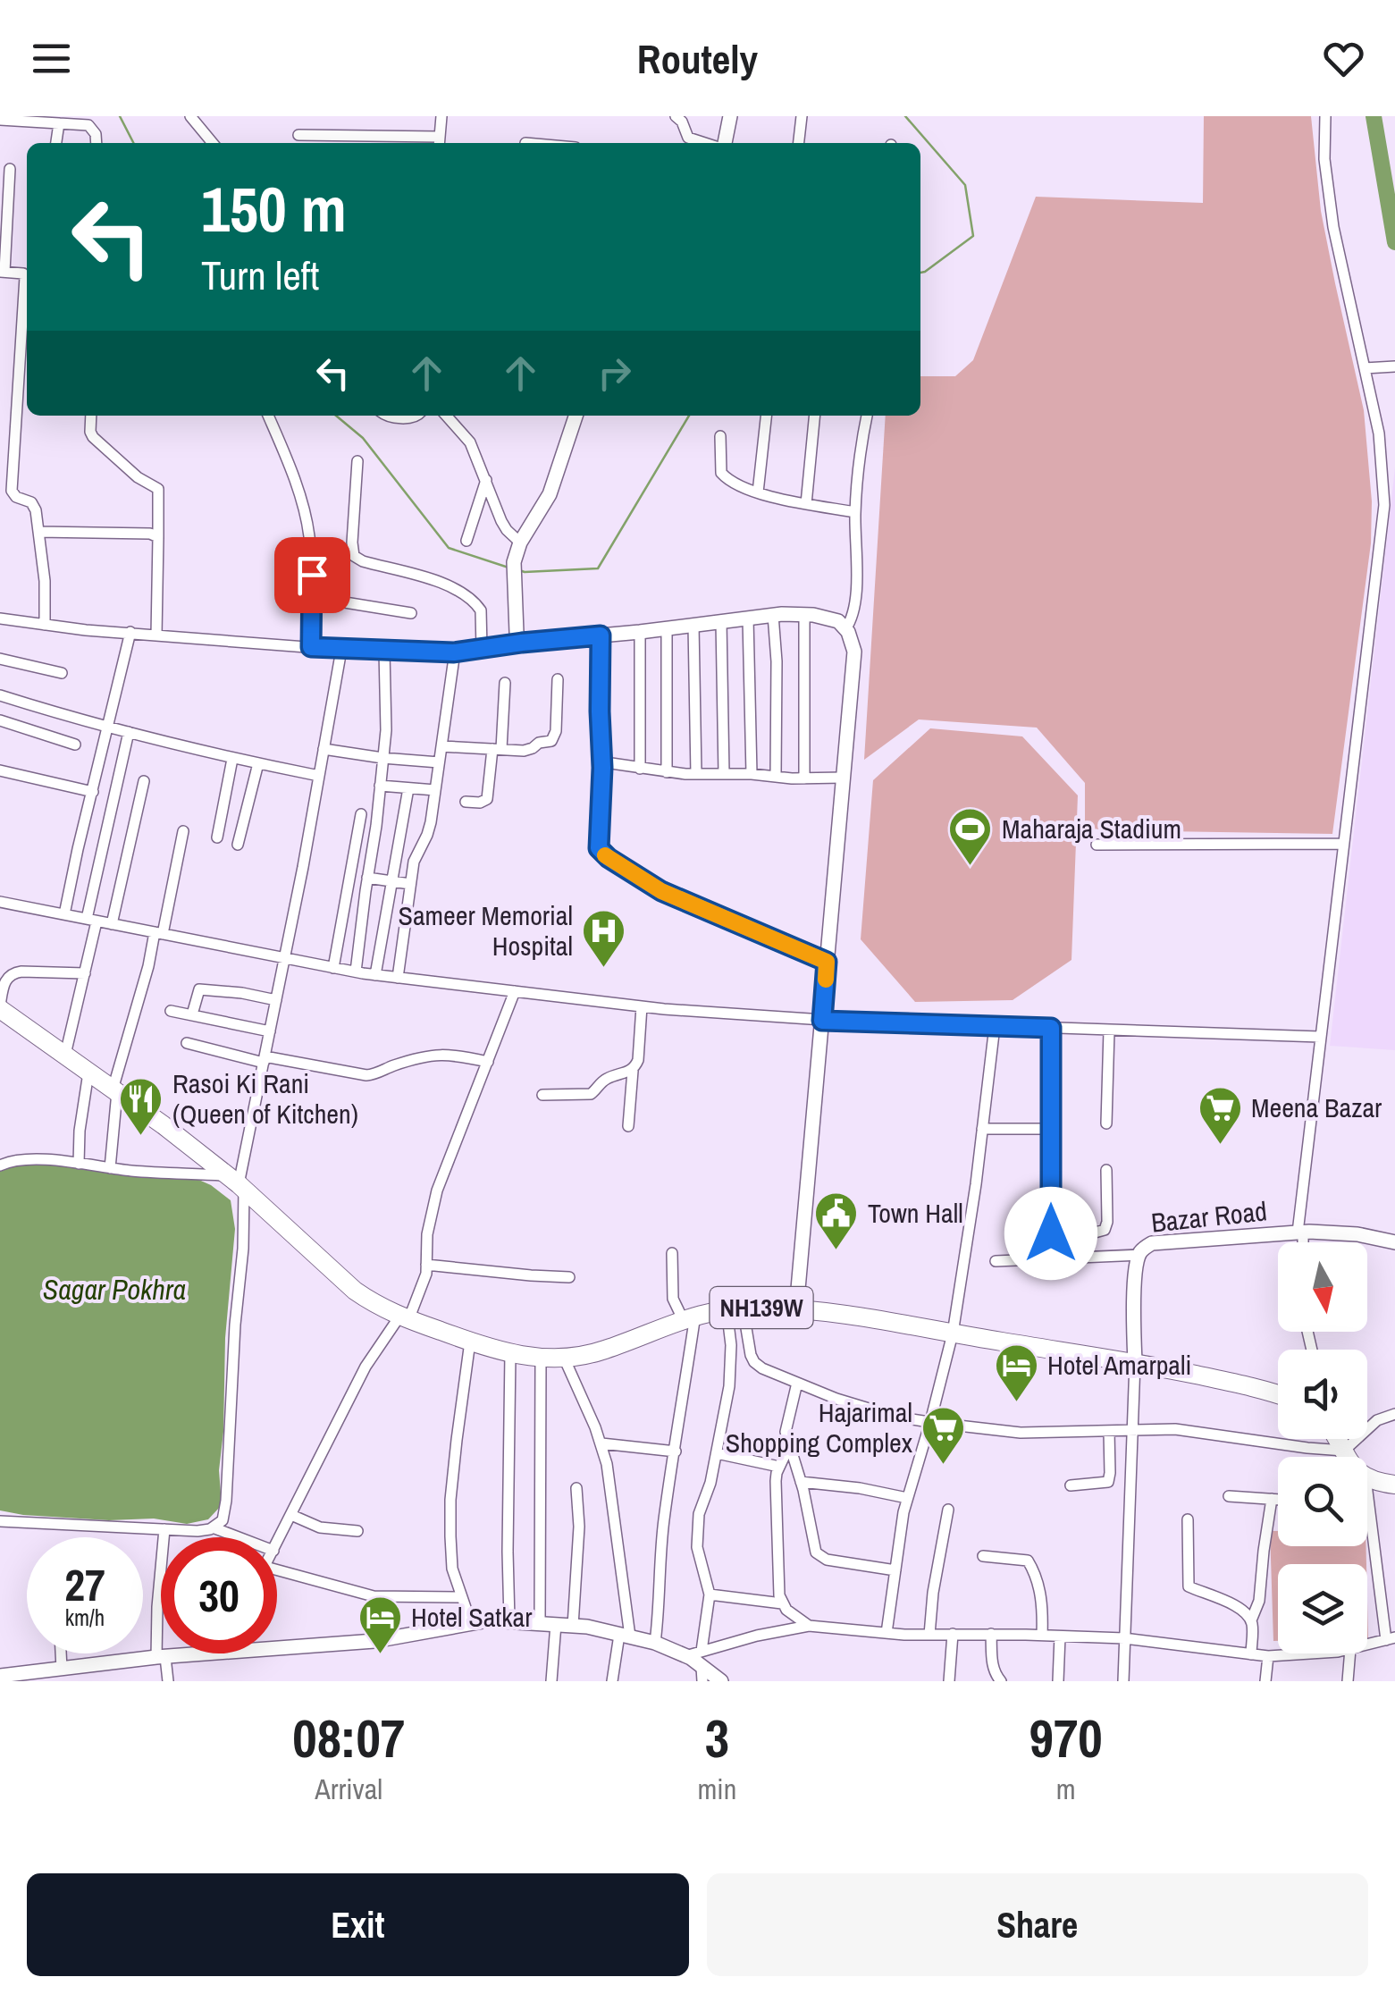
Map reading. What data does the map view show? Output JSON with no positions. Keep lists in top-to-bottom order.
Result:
{
  "streets": {
    "highway": ["NH139W"],
    "street": ["Bazar Road"]
  },
  "crossings": [
    ["Bazar Road", "NH139W"]
  ],
  "water": ["Sagar Pokhra"],
  "places": {
    "sports": ["Maharaja Stadium"],
    "hospital": ["Sameer Memorial Hospital"],
    "restaurant": ["Rasoi Ki Rani (Queen of Kitchen)"],
    "supermarket": ["Meena Bazar", "Hajarimal Shopping Complex"],
    "public building": ["Town Hall"],
    "hotel": ["Hotel Amarpali", "Hotel Satkar"]
  },
  "north": "bottom",
  "page": {
    "header": "Routely",
    "turn": ["150 m", "Turn left"],
    "speed": "27 km/h",
    "limit": "30",
    "eta": [
      "08:07",
      "Arrival",
      "3",
      "min",
      "970",
      "m"
    ],
    "buttons": ["Exit", "Share"]
  }
}
